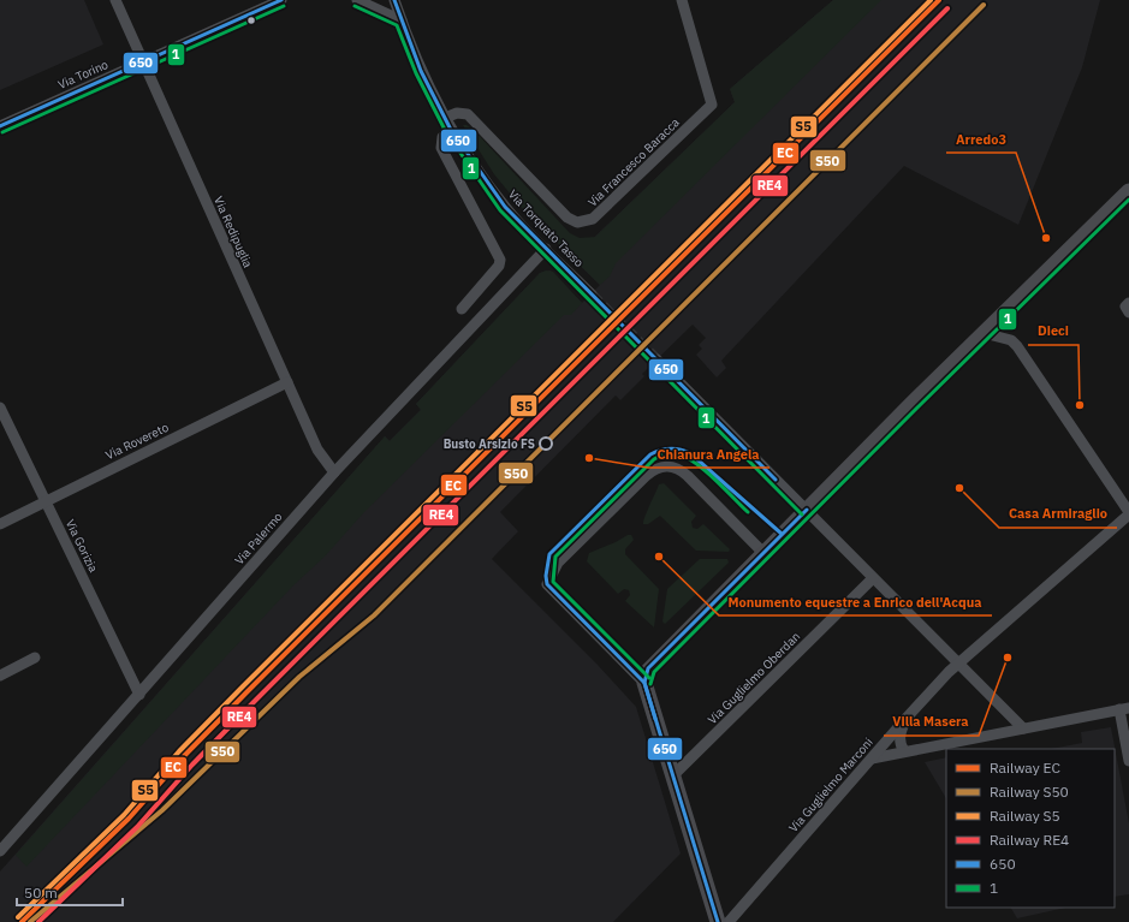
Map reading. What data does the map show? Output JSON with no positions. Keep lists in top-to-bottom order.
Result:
{
  "streets": {
    "street": [
      "Via Torino",
      "Via Francesco Baracca",
      "Via Torquato Tasso",
      "Via Redipuglia",
      "Via Rovereto",
      "Via Palermo",
      "Via Gorizia",
      "Via Guglielmo Oberdan",
      "Via Guglielmo Marconi"
    ]
  },
  "crossings": [
    ["Via Torino", "Via Redipuglia"],
    ["Via Francesco Baracca", "Via Torquato Tasso"],
    ["Via Torquato Tasso", "Via Palermo"],
    ["Via Redipuglia", "Via Rovereto"],
    ["Via Redipuglia", "Via Palermo"],
    ["Via Rovereto", "Via Gorizia"],
    ["Via Palermo", "Via Gorizia"]
  ],
  "places": [
    "Arredo3",
    "Dieci",
    "Busto Arsizio FS",
    "Chianura Angela",
    "Casa Armiraglio",
    "Monumento equestre a Enrico dell'Acqua",
    "Villa Masera"
  ],
  "lines": [
    "rail line EC",
    "rail line S5",
    "transit line 650",
    "rail line S50",
    "transit line 1",
    "rail line RE4"
  ],
  "legend": [
    "Railway EC",
    "Railway S50",
    "Railway S5",
    "Railway RE4",
    "650",
    "1"
  ],
  "scale_bar": "50 m"
}
